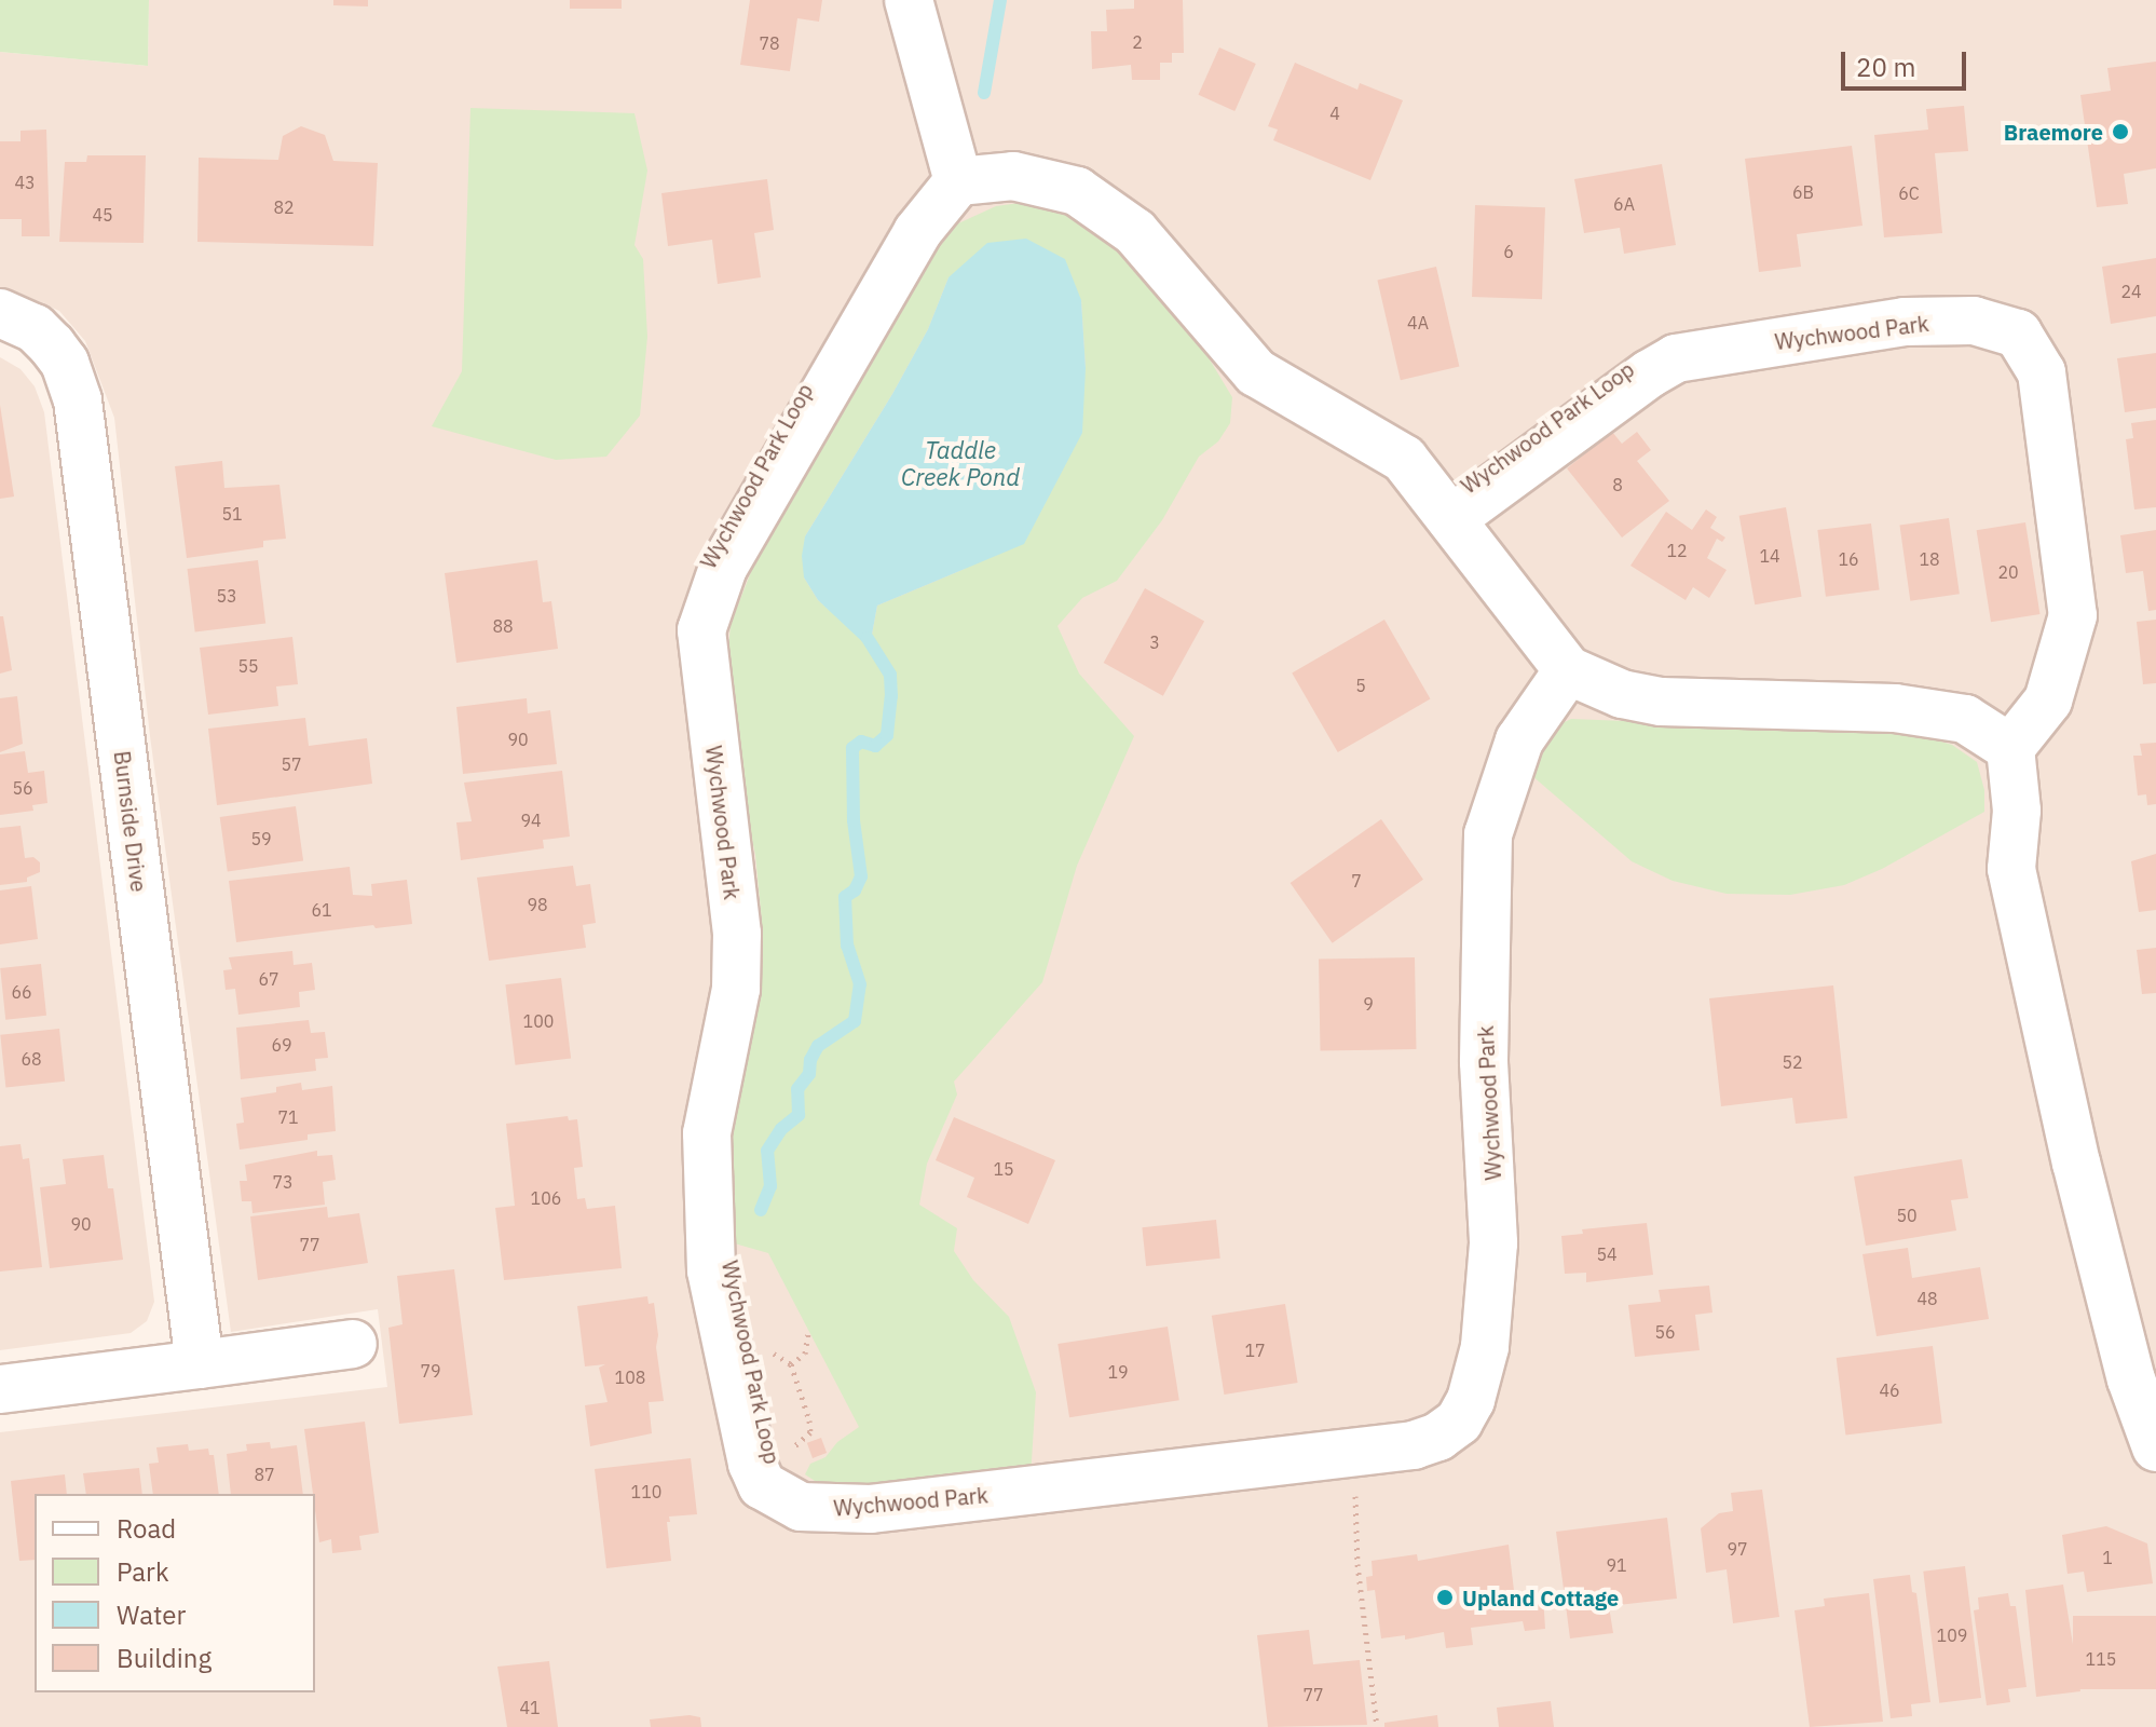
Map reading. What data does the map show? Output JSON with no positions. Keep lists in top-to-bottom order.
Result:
{
  "streets": {
    "street": ["Wychwood Park", "Burnside Drive"]
  },
  "water": ["Taddle Creek Pond"],
  "places": ["Braemore", "Upland Cottage"],
  "house_numbers": [
    "2",
    "78",
    "4",
    "43",
    "6B",
    "6C",
    "6A",
    "82",
    "45",
    "6",
    "24",
    "4A",
    "8",
    "51",
    "12",
    "14",
    "16",
    "18",
    "20",
    "53",
    "88",
    "3",
    "55",
    "5",
    "90",
    "57",
    "56",
    "94",
    "59",
    "7",
    "98",
    "61",
    "67",
    "66",
    "9",
    "100",
    "69",
    "68",
    "52",
    "71",
    "15",
    "73",
    "106",
    "50",
    "90",
    "77",
    "54",
    "48",
    "56",
    "17",
    "79",
    "19",
    "108",
    "46",
    "87",
    "110",
    "97",
    "1",
    "91",
    "109",
    "115",
    "77",
    "41"
  ],
  "legend": [
    "Road",
    "Park",
    "Water",
    "Building"
  ],
  "scale_bar": "20 m"
}
